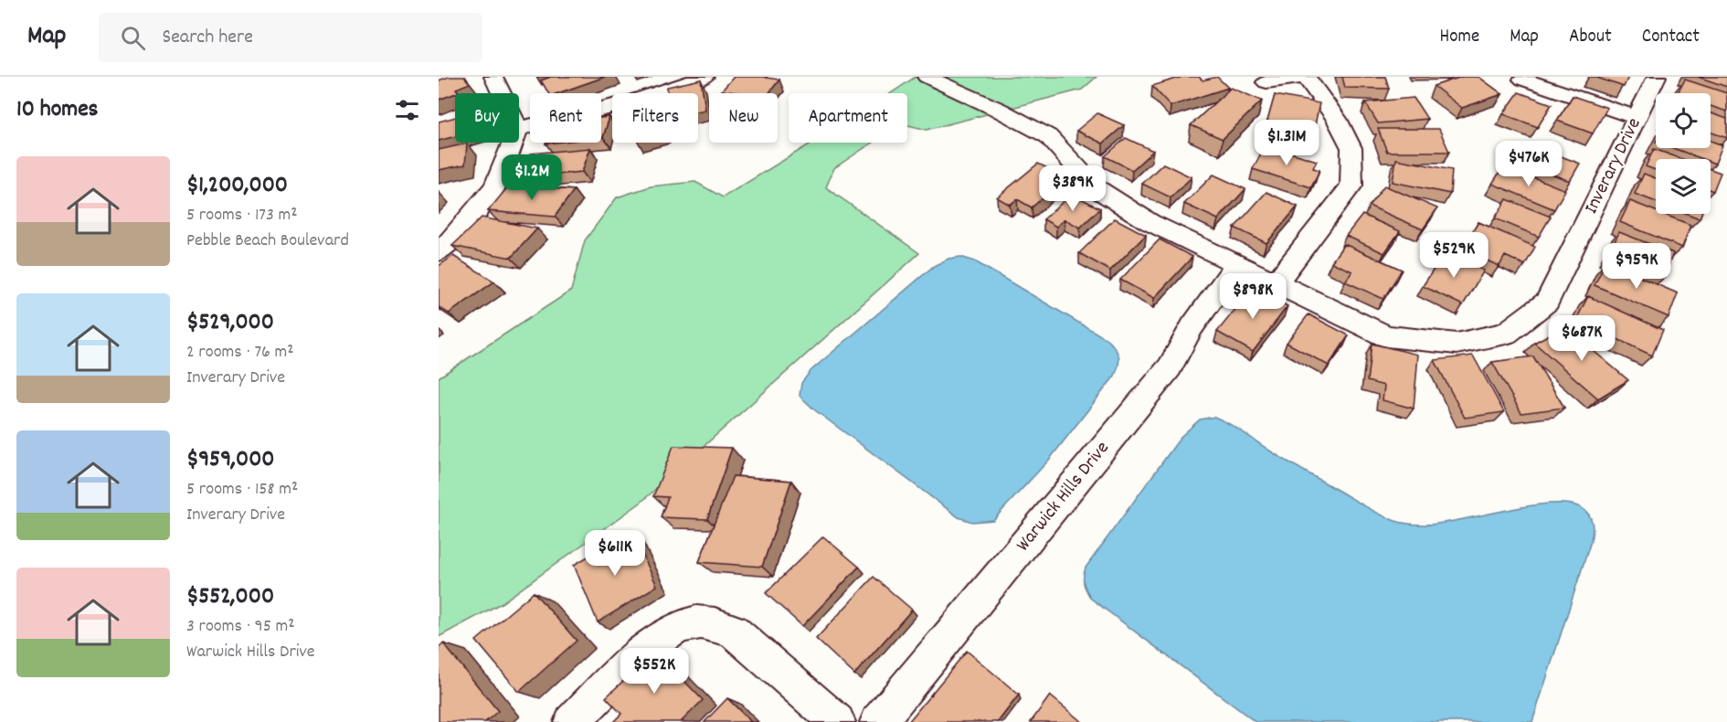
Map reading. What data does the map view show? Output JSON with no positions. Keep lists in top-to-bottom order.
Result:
{
  "streets": {
    "street": ["Inverary Drive", "Warwick Hills Drive"]
  },
  "crossings": [
    ["Inverary Drive", "Warwick Hills Drive"]
  ],
  "page": {
    "header": "Map",
    "search": "Search here",
    "nav": [
      "Home",
      "Map",
      "About",
      "Contact"
    ],
    "heading": "10 homes",
    "chip": [
      "Buy",
      "Rent",
      "Filters",
      "New",
      "Apartment"
    ],
    "price": [
      "$1.31M",
      "$476K",
      "$1.2M",
      "$389K",
      "$529K",
      "$959K",
      "$898K",
      "$687K",
      "$611K",
      "$552K"
    ],
    "list": [
      {
        "name": "$1,200,000",
        "note": "5 rooms · 173 m² · Pebble Beach Boulevard"
      },
      {
        "name": "$529,000",
        "note": "2 rooms · 76 m² · Inverary Drive"
      },
      {
        "name": "$959,000",
        "note": "5 rooms · 158 m² · Inverary Drive"
      },
      {
        "name": "$552,000",
        "note": "3 rooms · 95 m² · Warwick Hills Drive"
      }
    ]
  }
}
